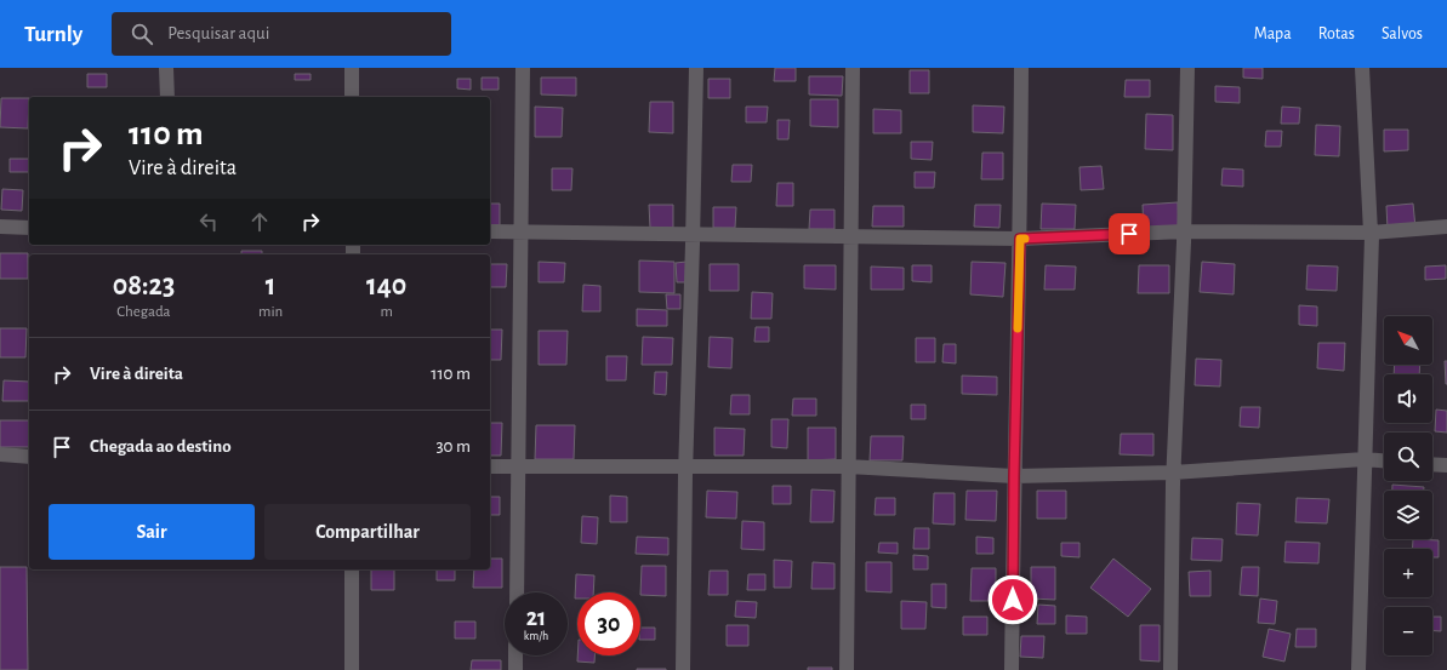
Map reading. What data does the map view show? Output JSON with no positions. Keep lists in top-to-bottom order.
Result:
{
  "north": "top left",
  "page": {
    "header": "Turnly",
    "search": "Pesquisar aqui",
    "nav": ["Mapa", "Rotas", "Salvos"],
    "turn": ["110 m", "Vire à direita"],
    "eta": [
      "08:23",
      "Chegada",
      "1",
      "min",
      "140",
      "m"
    ],
    "map_buttons": ["+", "−"],
    "list": [
      {
        "name": "Vire à direita",
        "value": "110 m"
      },
      {
        "name": "Chegada ao destino",
        "value": "30 m"
      }
    ],
    "buttons": ["Sair", "Compartilhar"],
    "speed": "21 km/h",
    "limit": "30"
  }
}
